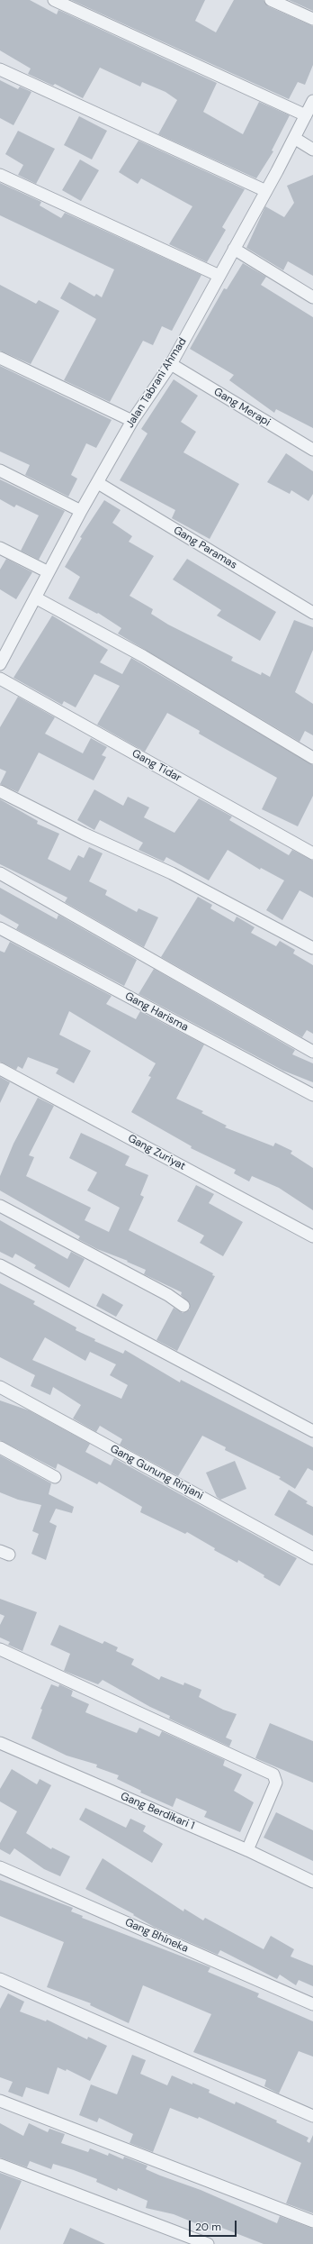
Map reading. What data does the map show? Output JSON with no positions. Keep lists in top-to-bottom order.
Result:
{
  "streets": {
    "street": [
      "Jalan Tabrani Ahmad",
      "Gang Merapi",
      "Gang Paramas",
      "Gang Tidar",
      "Gang Harisma",
      "Gang Zuriyat",
      "Gang Gunung Rinjani",
      "Gang Berdikari 1",
      "Gang Bhineka"
    ]
  },
  "crossings": [
    ["Jalan Tabrani Ahmad", "Gang Merapi"],
    ["Jalan Tabrani Ahmad", "Gang Paramas"]
  ],
  "scale_bar": "20 m"
}
